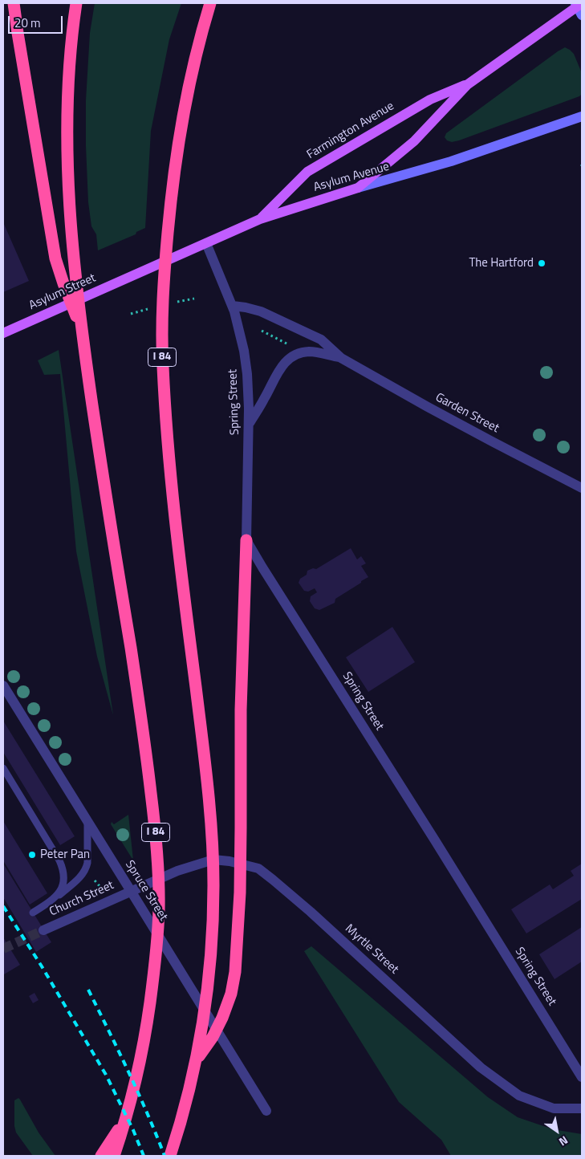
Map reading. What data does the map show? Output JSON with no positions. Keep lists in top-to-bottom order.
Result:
{
  "streets": {
    "highway": ["I 84"],
    "main road": ["Farmington Avenue", "Asylum Avenue", "Asylum Street"],
    "street": [
      "Spring Street",
      "Garden Street",
      "Spruce Street",
      "Church Street",
      "Myrtle Street"
    ]
  },
  "crossings": [
    ["Farmington Avenue", "Asylum Avenue"],
    ["Asylum Avenue", "Asylum Street"],
    ["Spring Street", "Garden Street"],
    ["Spruce Street", "Church Street"],
    ["Spruce Street", "Myrtle Street"],
    ["Church Street", "Myrtle Street"]
  ],
  "places": ["The Hartford", "Peter Pan"],
  "scale_bar": "20 m",
  "north": "bottom right"
}
